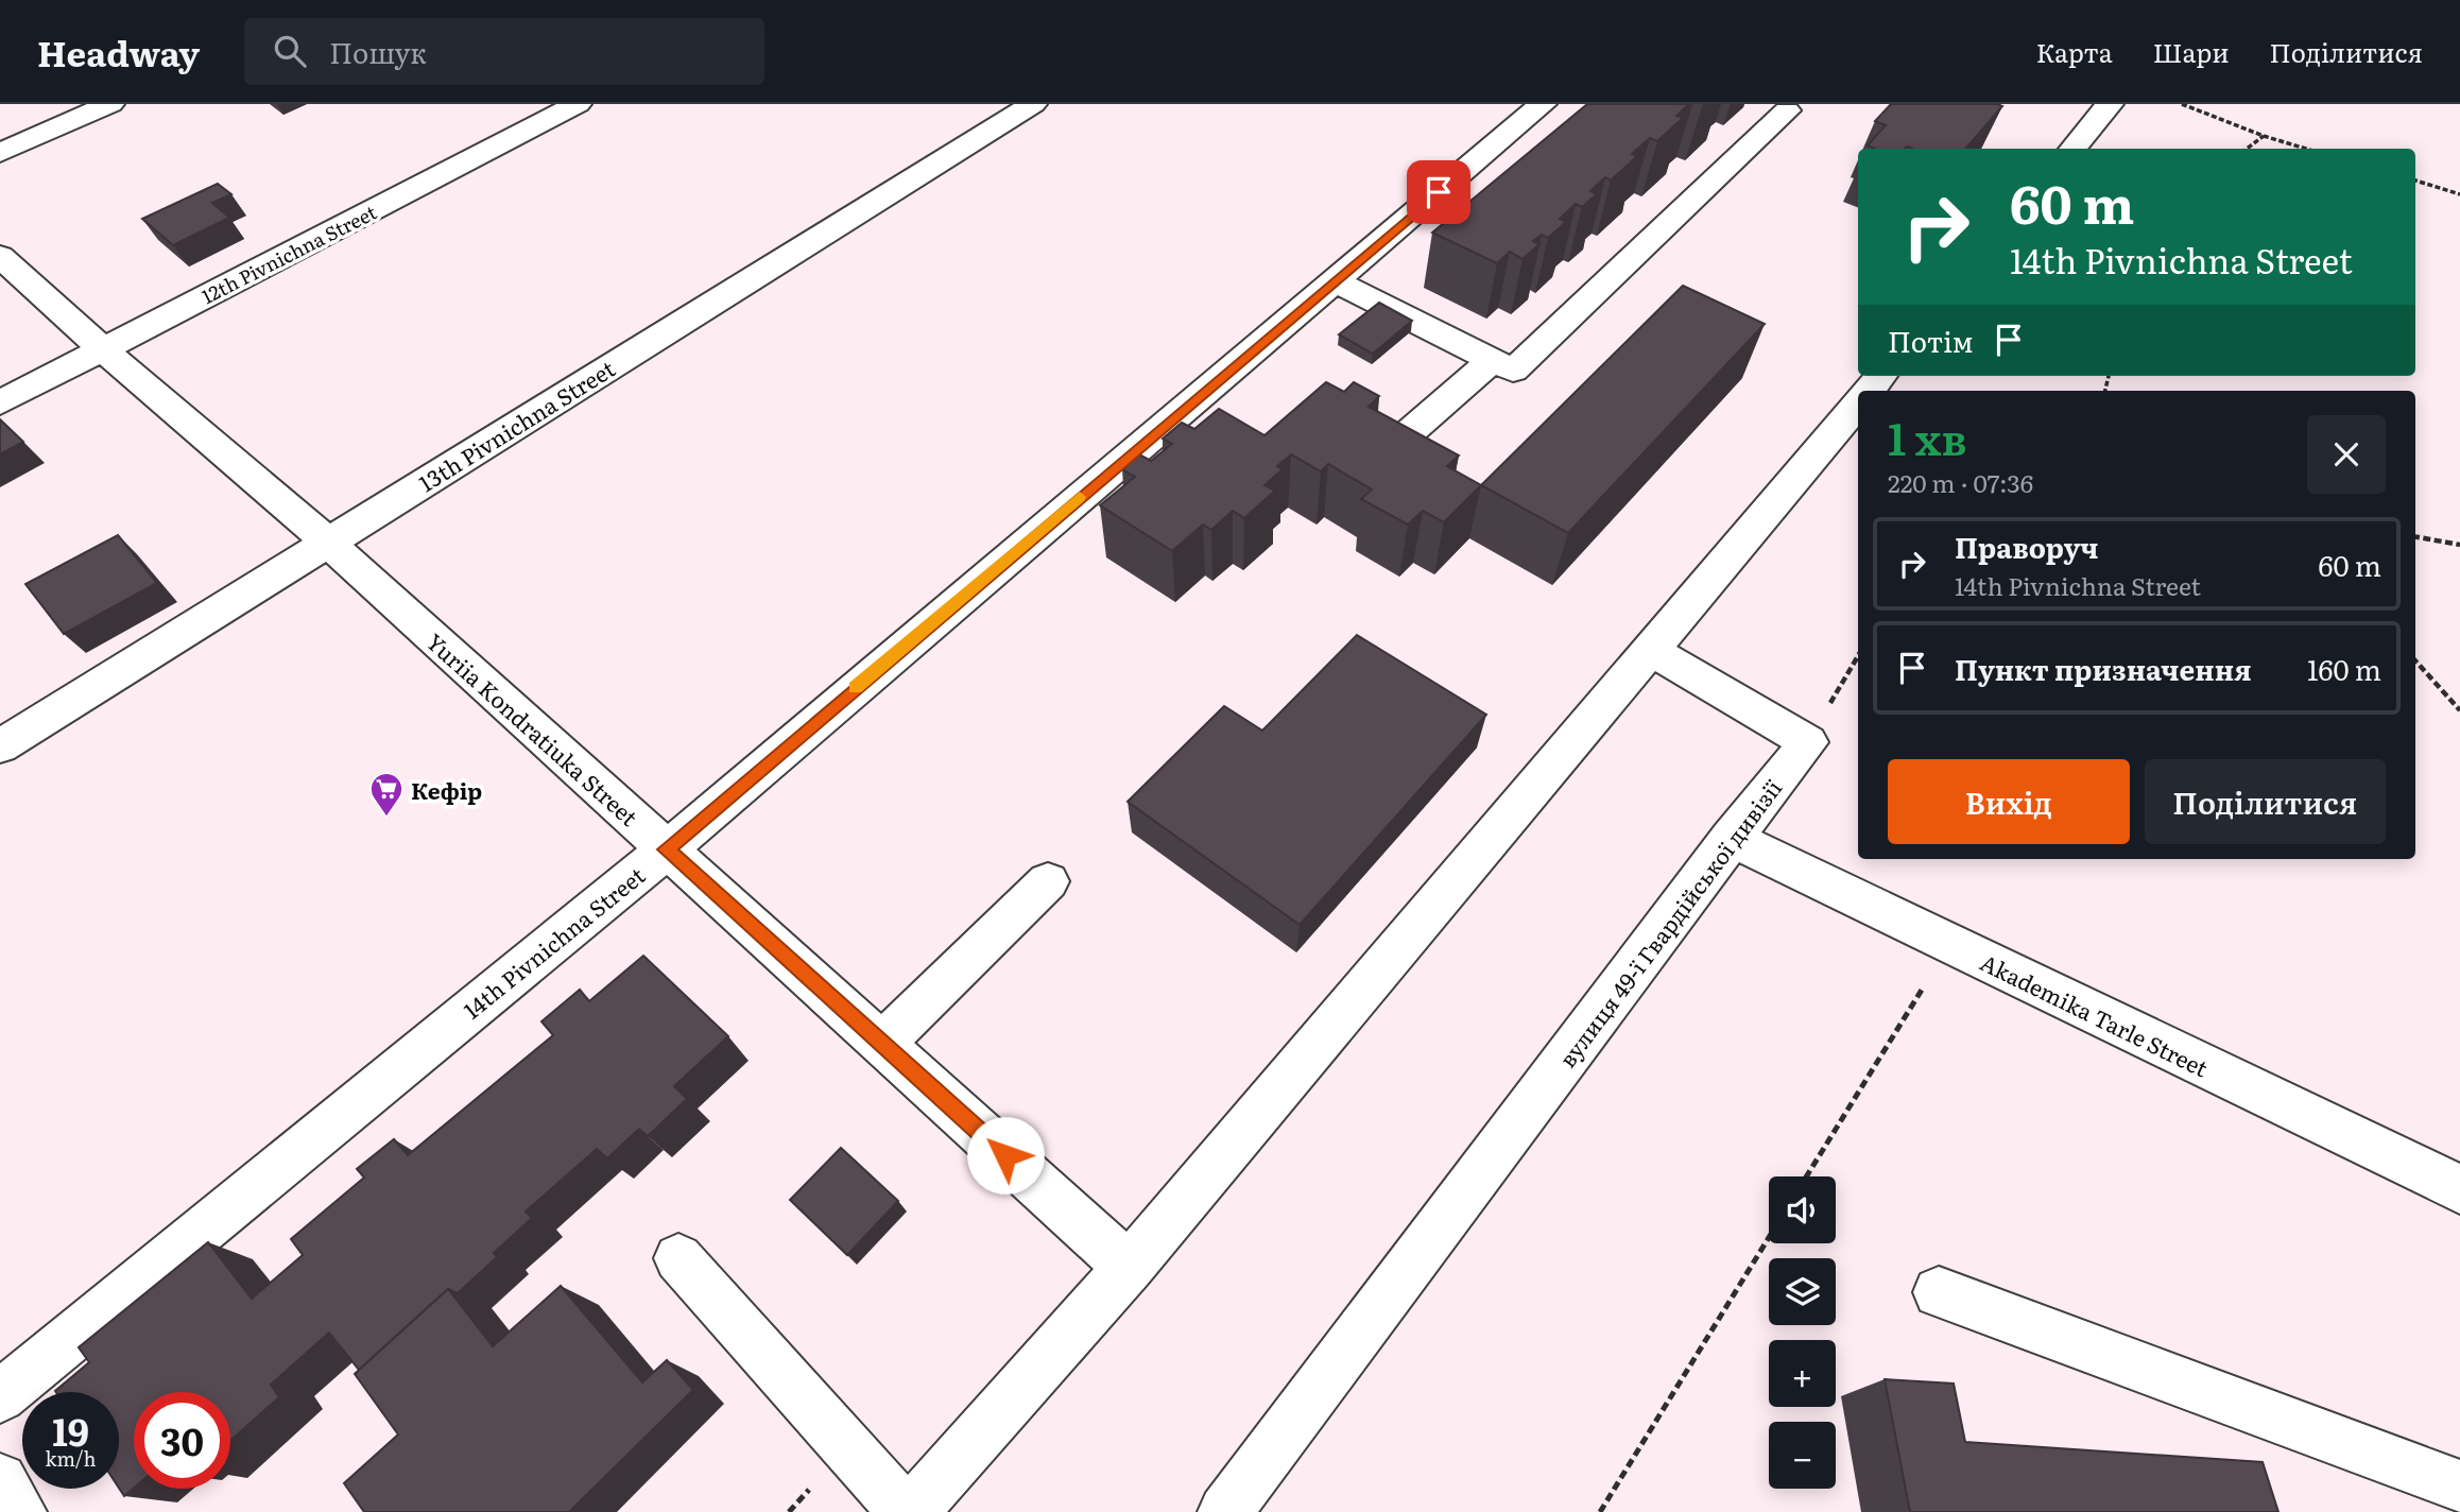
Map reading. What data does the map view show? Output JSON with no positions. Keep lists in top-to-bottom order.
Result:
{
  "streets": {
    "street": [
      "12th Pivnichna Street",
      "13th Pivnichna Street",
      "Yuriia Kondratiuka Street",
      "вулиця 49-ї Гвардійської дивізії",
      "14th Pivnichna Street",
      "Akademika Tarle Street"
    ]
  },
  "crossings": [
    ["12th Pivnichna Street", "Yuriia Kondratiuka Street"],
    ["13th Pivnichna Street", "Yuriia Kondratiuka Street"],
    ["Yuriia Kondratiuka Street", "14th Pivnichna Street"],
    ["вулиця 49-ї Гвардійської дивізії", "Akademika Tarle Street"]
  ],
  "places": {
    "supermarket": ["Кефір"]
  },
  "page": {
    "header": "Headway",
    "search": "Пошук",
    "nav": ["Карта", "Шари", "Поділитися"],
    "turn": ["60 m", "14th Pivnichna Street"],
    "then": "Потім",
    "heading": ["1 хв", "220 m · 07:36"],
    "list": [
      {
        "name": "Праворуч",
        "note": "14th Pivnichna Street",
        "value": "60 m"
      },
      {
        "name": "Пункт призначення",
        "value": "160 m"
      }
    ],
    "buttons": ["Вихід", "Поділитися"],
    "map_buttons": ["+", "−"],
    "speed": "19 km/h",
    "limit": "30"
  }
}
